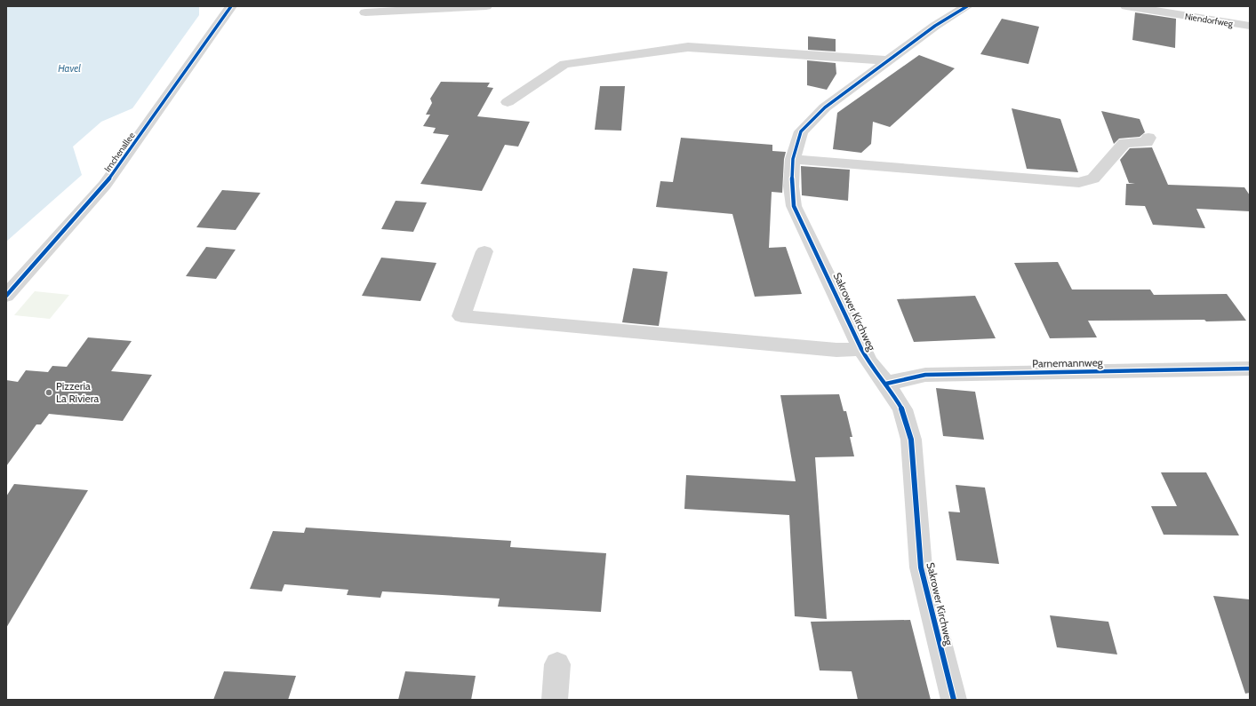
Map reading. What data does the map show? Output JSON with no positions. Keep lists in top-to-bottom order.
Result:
{
  "streets": {
    "street": [
      "Niendorfweg",
      "Imchenallee",
      "Sakrower Kirchweg",
      "Parnemannweg"
    ]
  },
  "crossings": [
    ["Sakrower Kirchweg", "Parnemannweg"]
  ],
  "water": ["Havel"],
  "places": ["Pizzeria La Riviera"]
}
